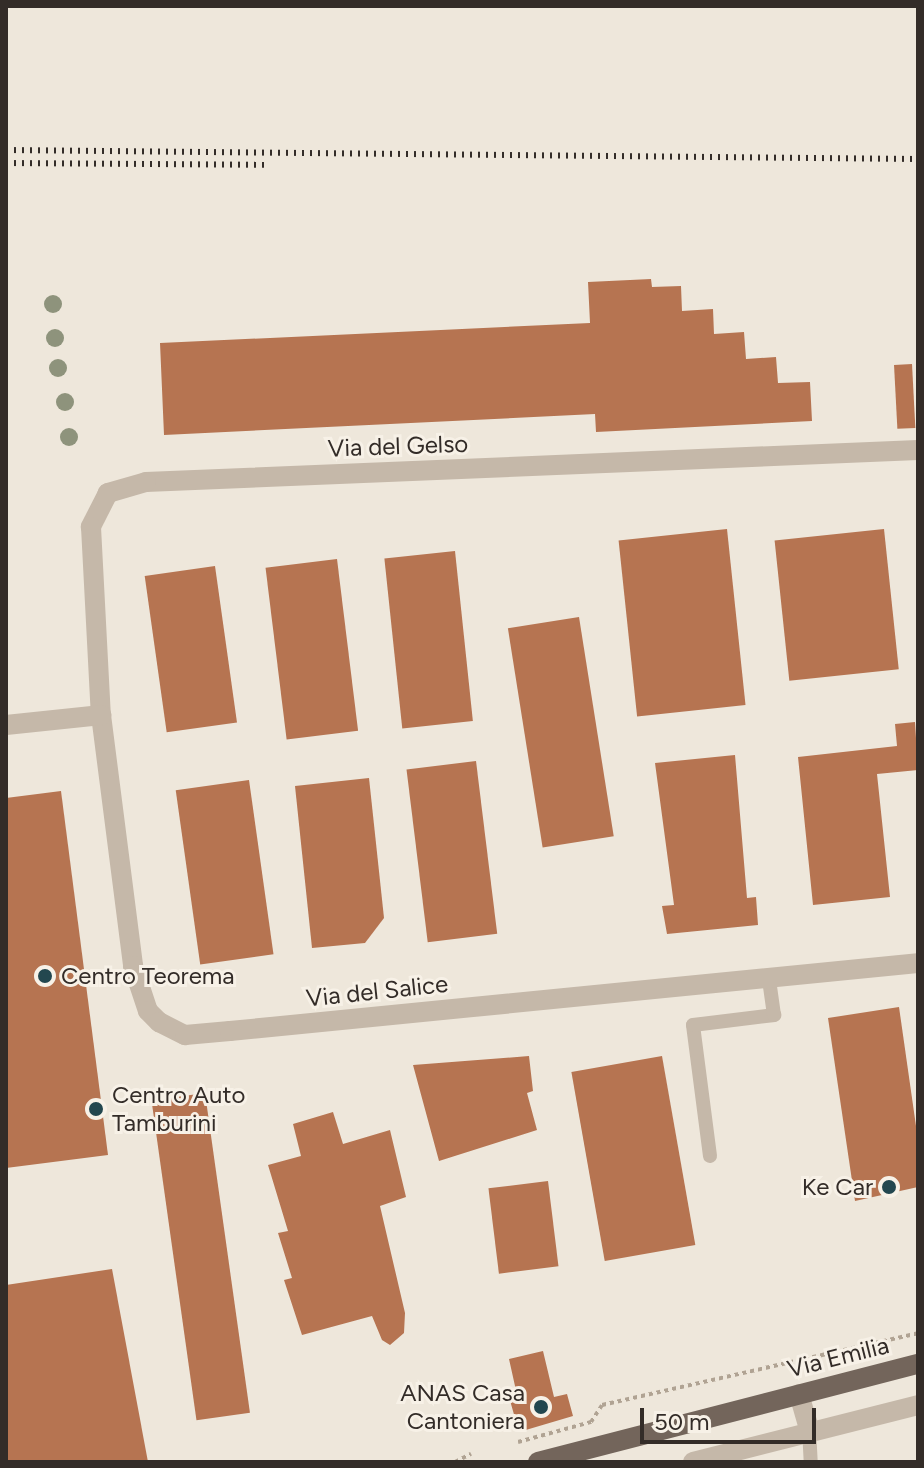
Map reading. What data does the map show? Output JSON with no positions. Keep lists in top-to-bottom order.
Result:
{
  "streets": {
    "main road": ["Via Emilia"],
    "street": ["Via del Gelso", "Via del Salice"]
  },
  "crossings": [
    ["Via del Gelso", "Via del Salice"]
  ],
  "places": [
    "Centro Teorema",
    "Centro Auto Tamburini",
    "Ke Car",
    "ANAS Casa Cantoniera"
  ],
  "scale_bar": "50 m"
}
